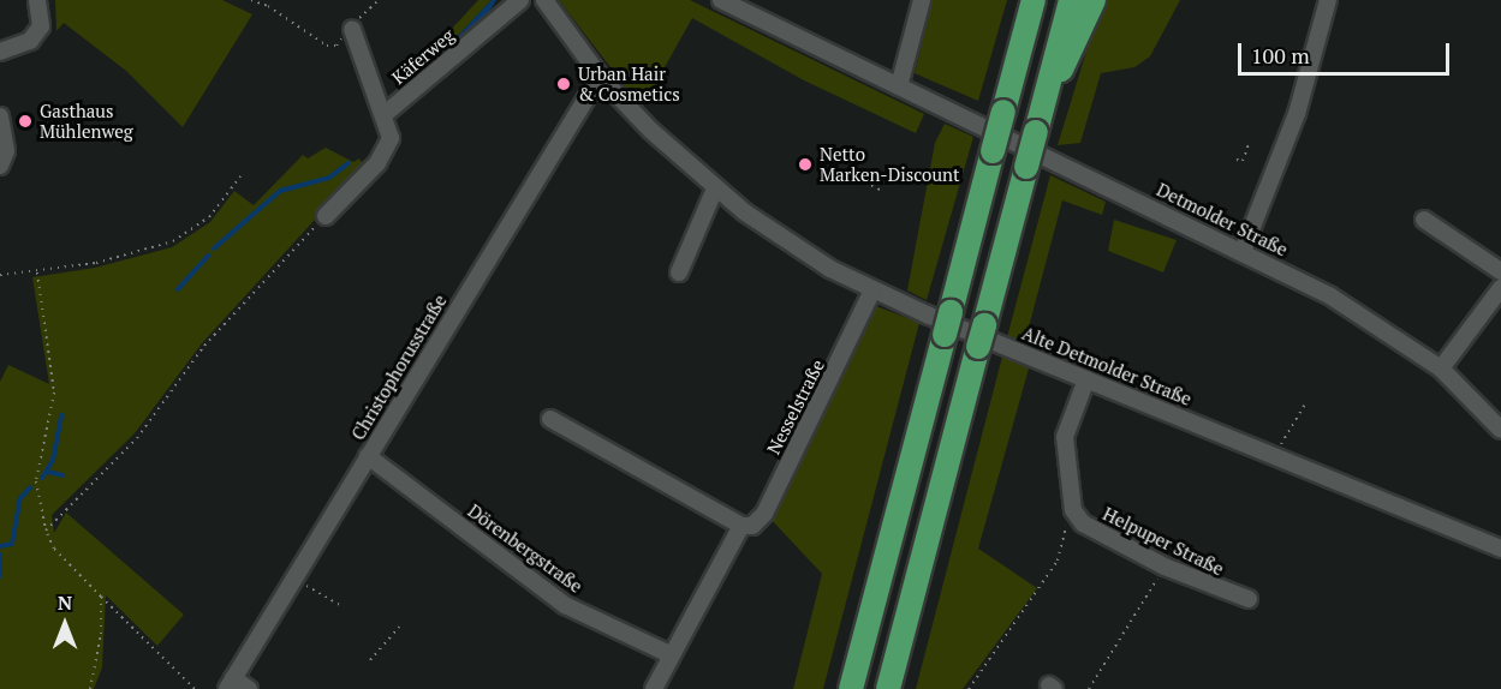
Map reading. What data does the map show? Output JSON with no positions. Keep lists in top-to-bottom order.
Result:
{
  "streets": {
    "street": [
      "Käferweg",
      "Detmolder Straße",
      "Alte Detmolder Straße",
      "Christophorusstraße",
      "Nesselstraße",
      "Helpuper Straße",
      "Dörenbergstraße"
    ]
  },
  "crossings": [
    ["Alte Detmolder Straße", "Christophorusstraße"],
    ["Alte Detmolder Straße", "Nesselstraße"],
    ["Christophorusstraße", "Dörenbergstraße"],
    ["Nesselstraße", "Dörenbergstraße"]
  ],
  "places": ["Urban Hair & Cosmetics", "Gasthaus Mühlenweg", "Netto Marken-Discount"],
  "scale_bar": "100 m",
  "north": "top"
}
